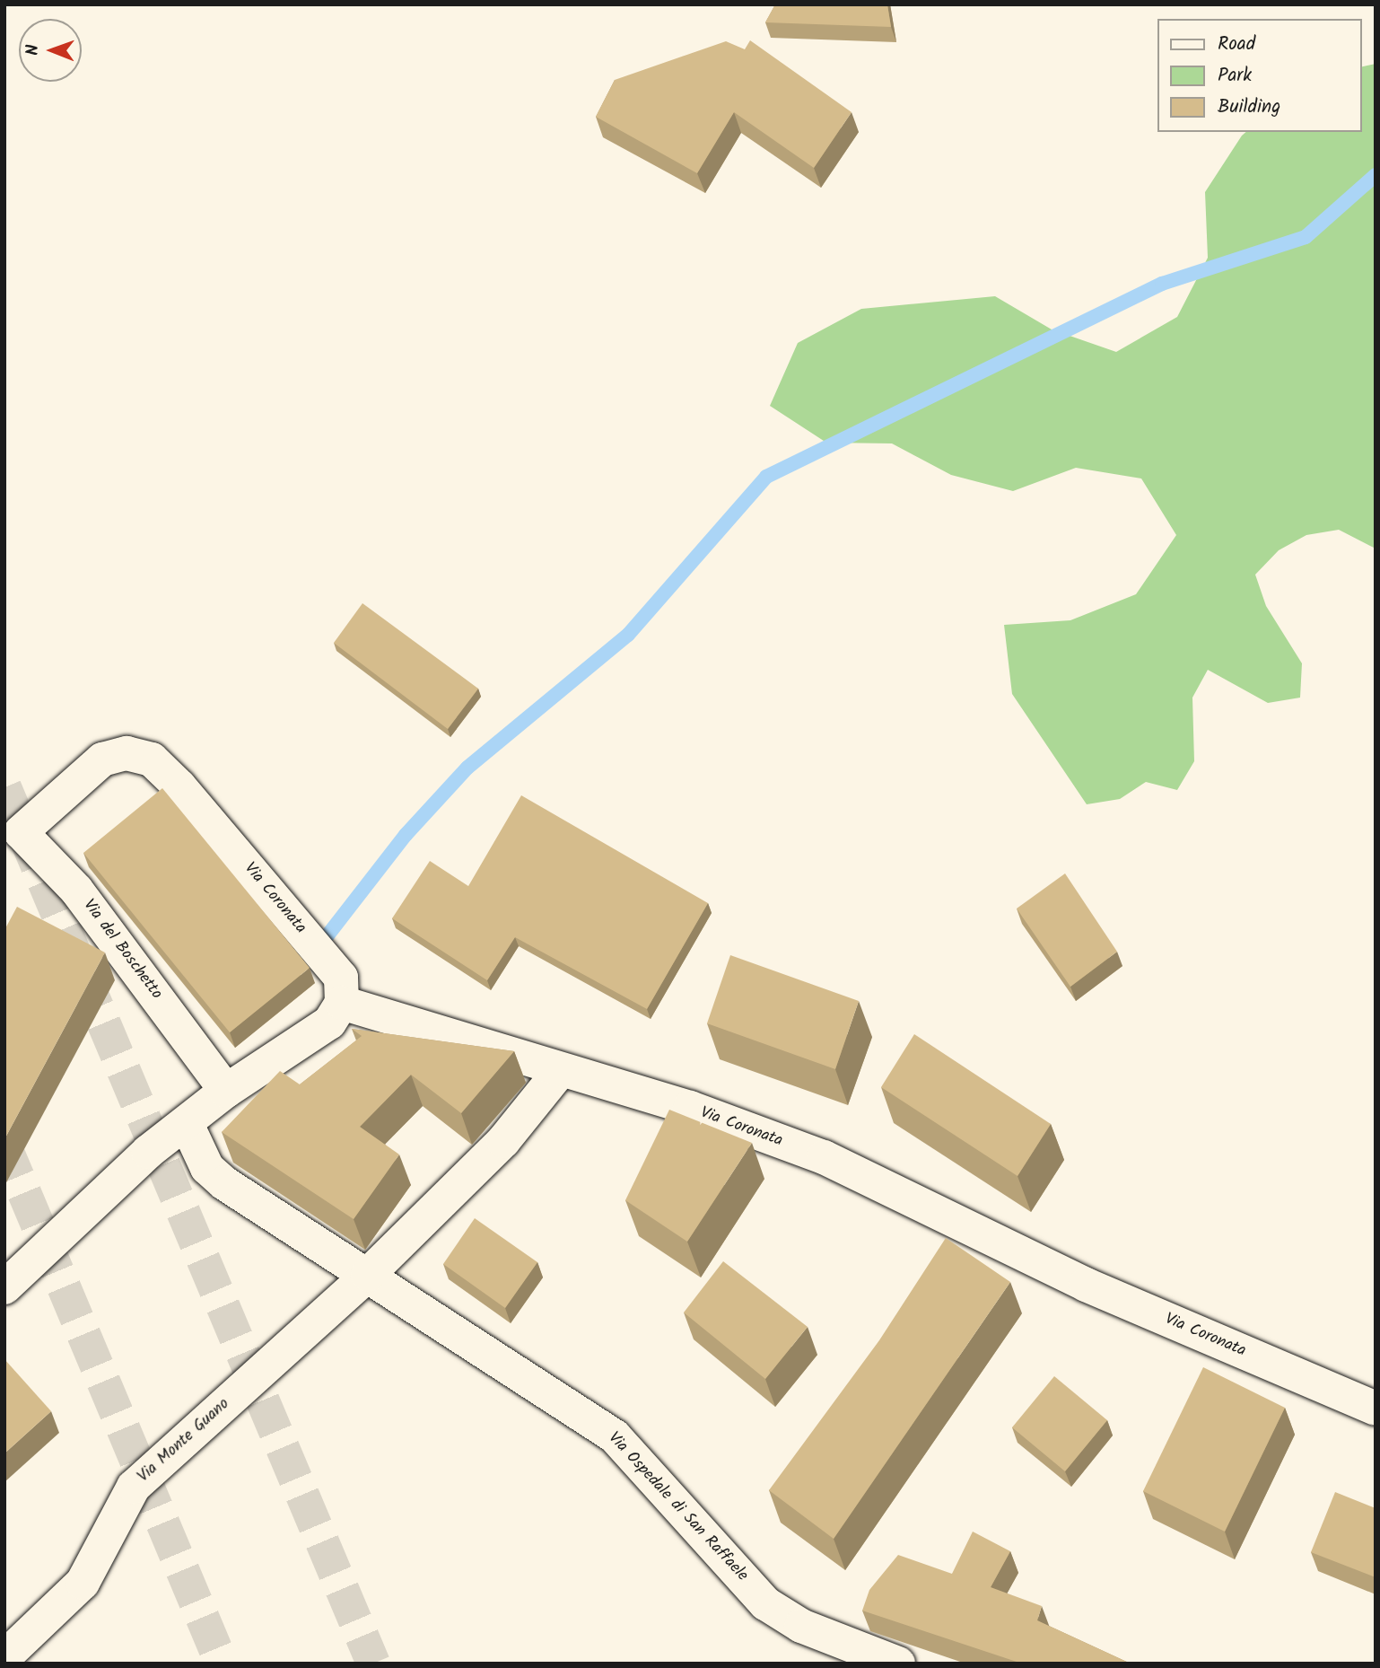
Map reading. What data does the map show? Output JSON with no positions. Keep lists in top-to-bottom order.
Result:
{
  "streets": {
    "street": [
      "Via Coronata",
      "Via del Boschetto",
      "Via Monte Guano",
      "Via Ospedale di San Raffaele"
    ]
  },
  "crossings": [
    ["Via Coronata", "Via del Boschetto"],
    ["Via Coronata", "Via Monte Guano"],
    ["Via Monte Guano", "Via Ospedale di San Raffaele"]
  ],
  "legend": ["Road", "Park", "Building"],
  "north": "left"
}
